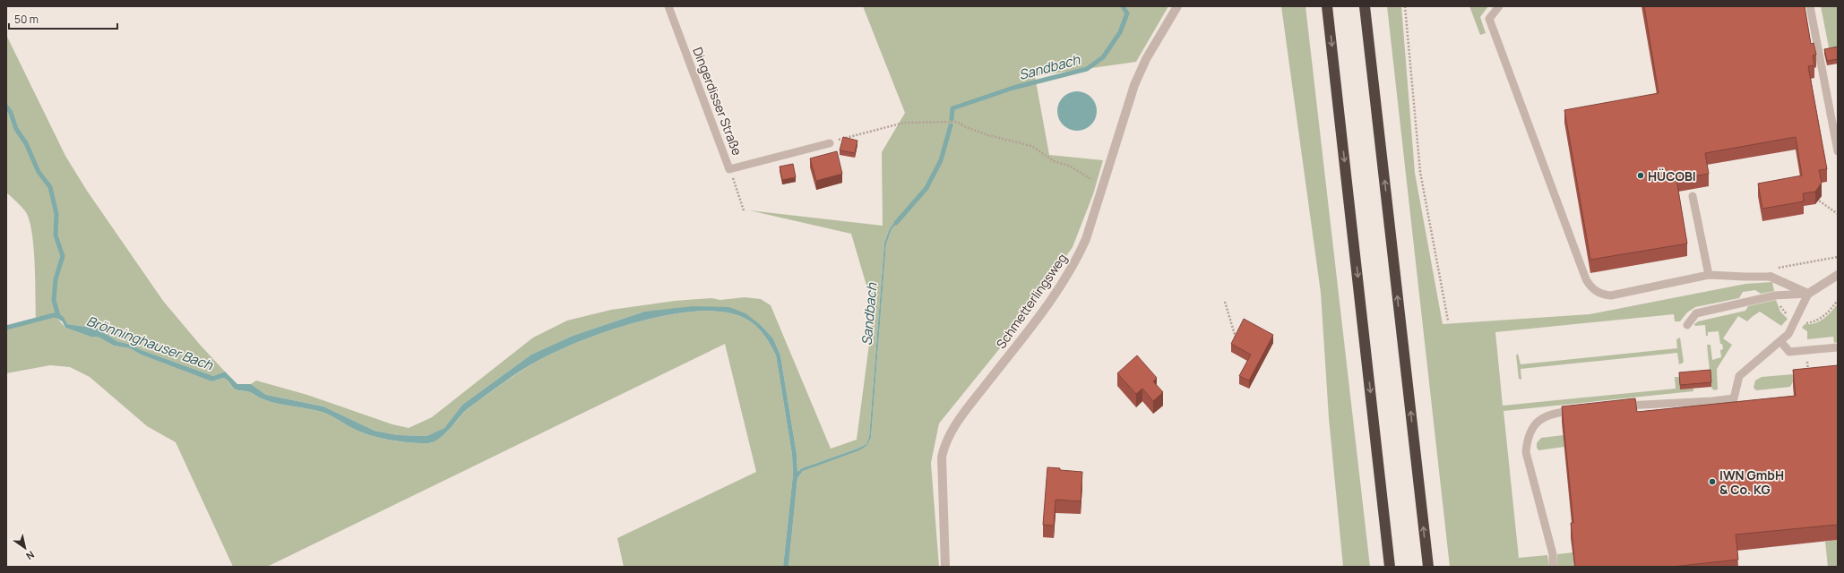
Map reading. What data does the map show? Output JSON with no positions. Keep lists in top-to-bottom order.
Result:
{
  "streets": {
    "street": ["Schmetterlingsweg"],
    "lane": ["Dingerdisser Straße"]
  },
  "water": ["Sandbach", "Brönninghauser Bach"],
  "places": ["HÜCOBI", "IWN GmbH & Co. KG"],
  "scale_bar": "50 m",
  "north": "bottom right"
}
